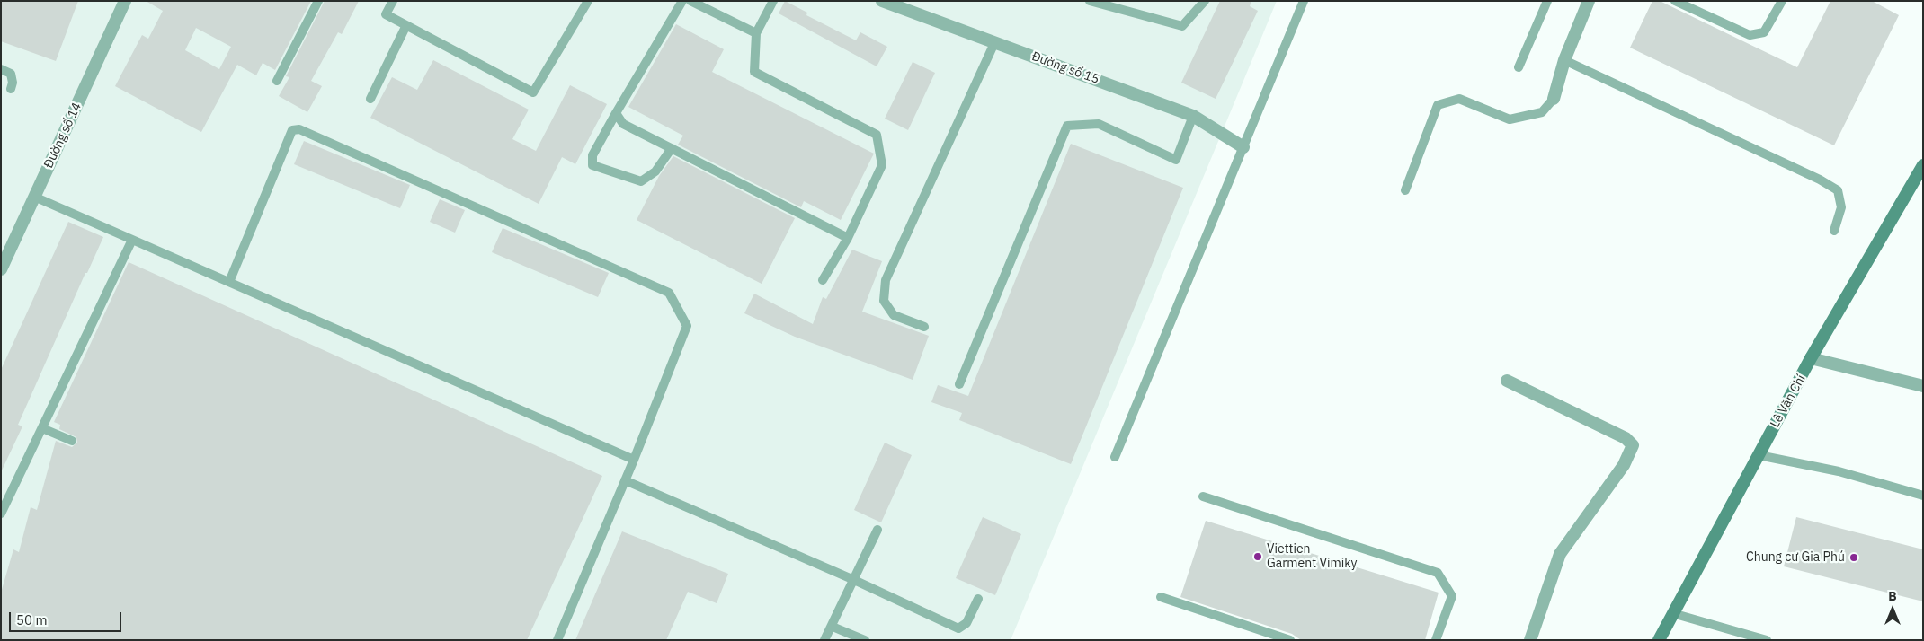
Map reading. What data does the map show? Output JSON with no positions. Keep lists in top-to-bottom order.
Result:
{
  "streets": {
    "main road": ["Lê Văn Chí"],
    "street": ["Đường số 15", "Đường số 14"]
  },
  "places": ["Viettien Garment Vimiky", "Chung cư Gia Phú"],
  "scale_bar": "50 m",
  "north": "top"
}
